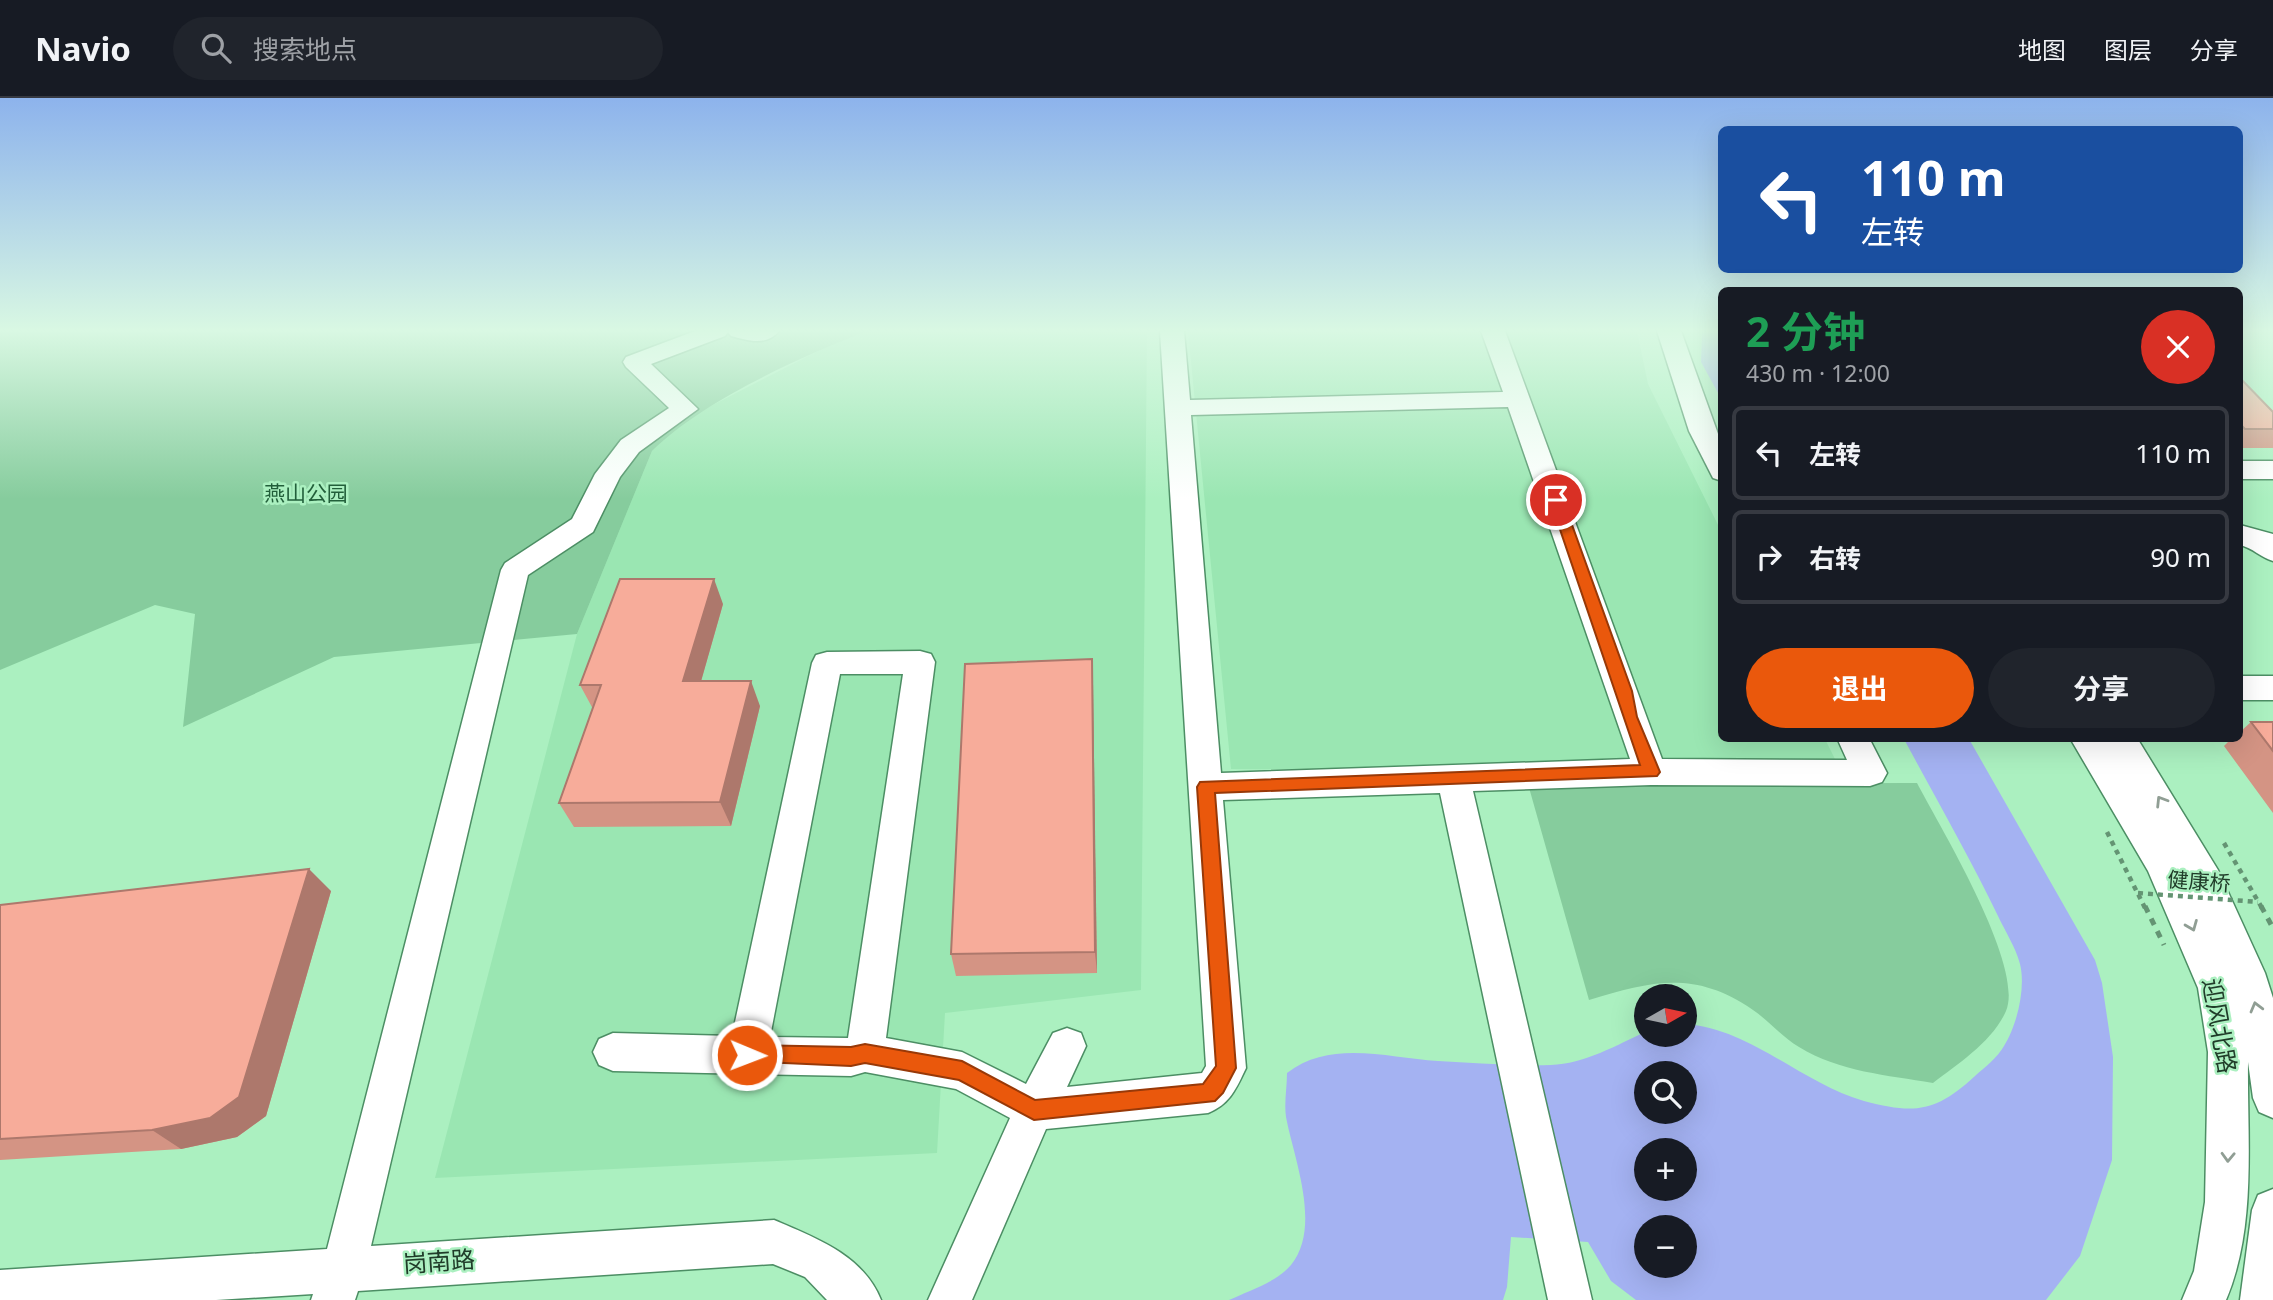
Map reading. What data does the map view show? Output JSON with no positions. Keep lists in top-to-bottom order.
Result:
{
  "streets": {
    "street": ["迎风北路", "岗南路"],
    "path": ["健康桥"]
  },
  "parks": ["燕山公园"],
  "north": "right",
  "page": {
    "header": "Navio",
    "search": "搜索地点",
    "nav": ["地图", "图层", "分享"],
    "turn": ["110 m", "左转"],
    "heading": ["2 分钟", "430 m · 12:00"],
    "list": [
      {
        "name": "左转",
        "value": "110 m"
      },
      {
        "name": "右转",
        "value": "90 m"
      }
    ],
    "buttons": ["退出", "分享"],
    "map_buttons": ["+", "−"]
  }
}
